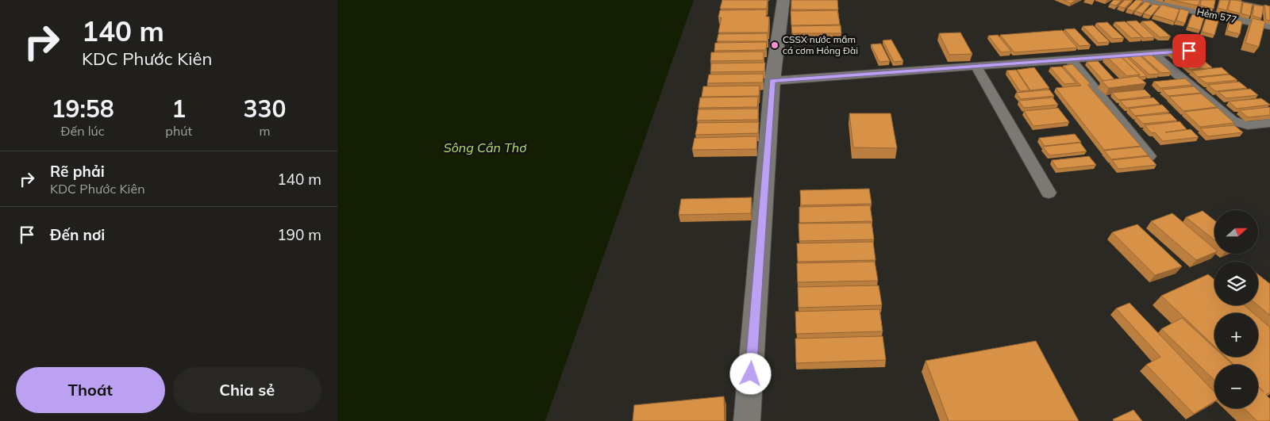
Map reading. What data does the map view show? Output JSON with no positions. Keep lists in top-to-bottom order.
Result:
{
  "streets": {
    "street": ["Hẻm 577"]
  },
  "water": ["Sông Cần Thơ"],
  "places": ["CSSX nước mắm cá cơm Hồng Đài"],
  "north": "right",
  "page": {
    "turn": ["140 m", "KDC Phước Kiên"],
    "eta": [
      "19:58",
      "Đến lúc",
      "1",
      "phút",
      "330",
      "m"
    ],
    "list": [
      {
        "name": "Rẽ phải",
        "note": "KDC Phước Kiên",
        "value": "140 m"
      },
      {
        "name": "Đến nơi",
        "value": "190 m"
      }
    ],
    "map_buttons": ["+", "−"],
    "buttons": ["Thoát", "Chia sẻ"]
  }
}
